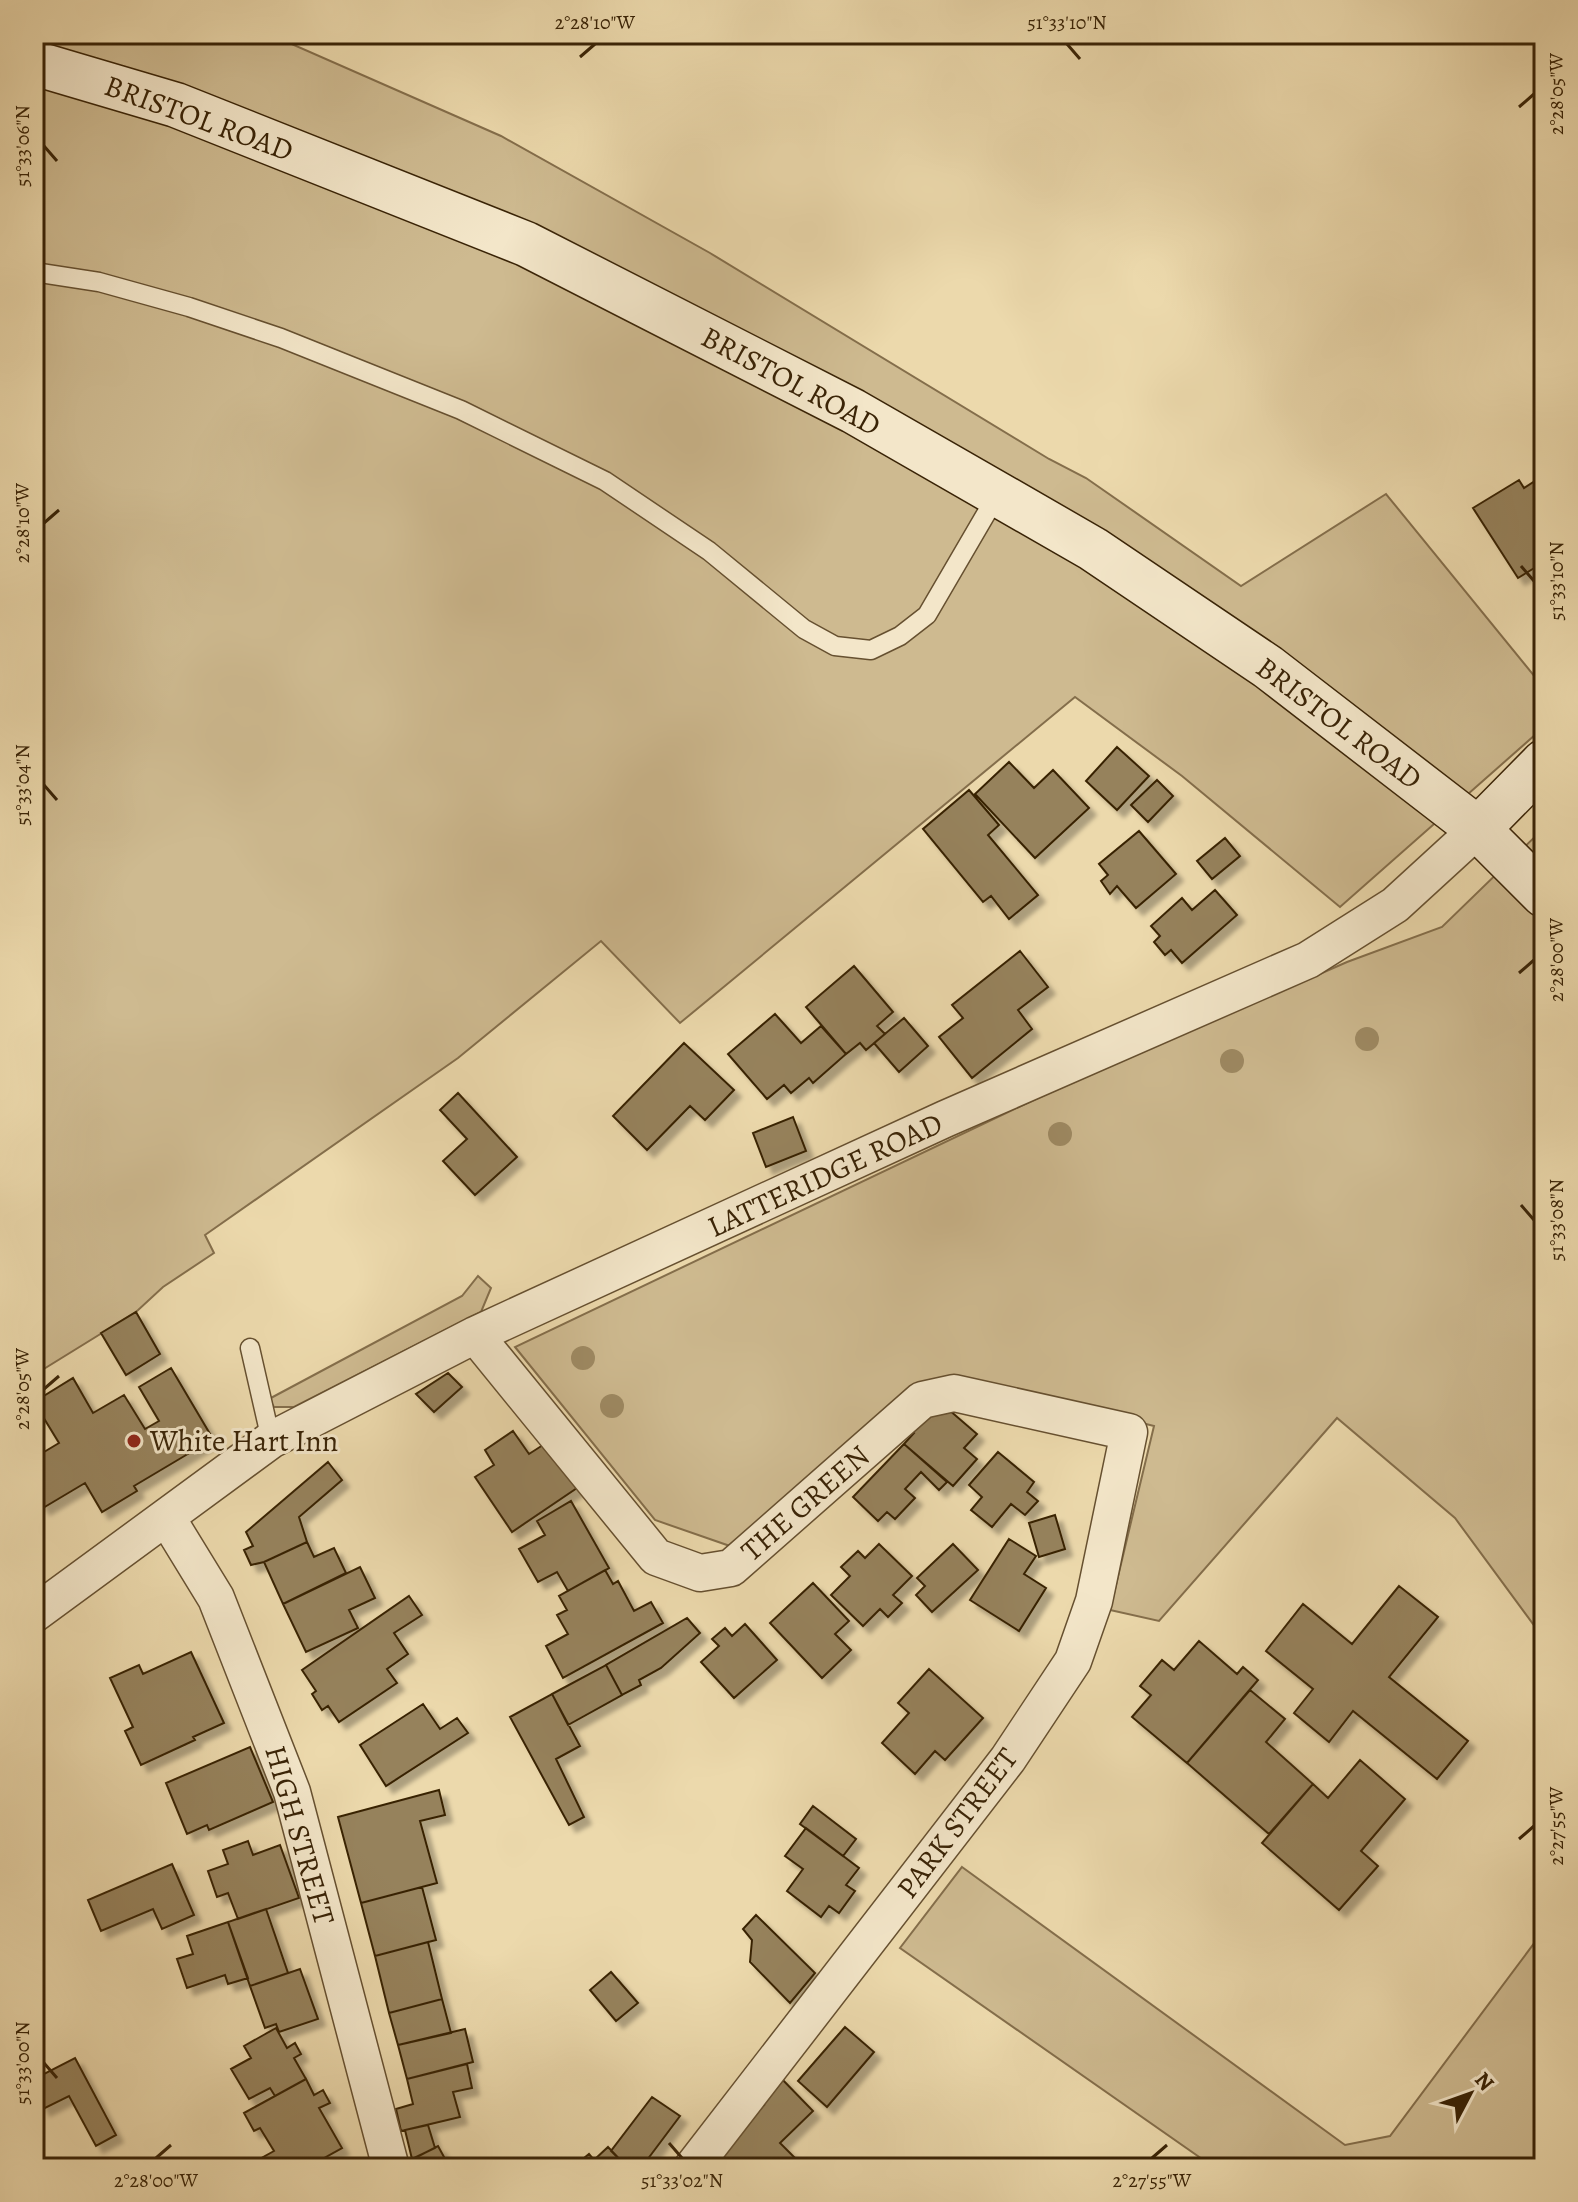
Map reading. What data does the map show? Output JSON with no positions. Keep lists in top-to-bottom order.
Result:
{
  "streets": {
    "main road": ["BRISTOL ROAD"],
    "street": [
      "LATTERIDGE ROAD",
      "THE GREEN",
      "PARK STREET",
      "HIGH STREET"
    ]
  },
  "crossings": [
    ["BRISTOL ROAD", "LATTERIDGE ROAD"],
    ["LATTERIDGE ROAD", "THE GREEN"],
    ["LATTERIDGE ROAD", "HIGH STREET"],
    ["THE GREEN", "PARK STREET"]
  ],
  "places": ["White Hart Inn"],
  "north": "top right",
  "coordinates": [
    "2°28'10\"W",
    "51°33'10\"N",
    "2°28'05\"W",
    "51°33'06\"N",
    "51°33'04\"N",
    "2°28'00\"W",
    "51°33'08\"N",
    "2°27'55\"W",
    "51°33'00\"N",
    "51°33'02\"N"
  ]
}
